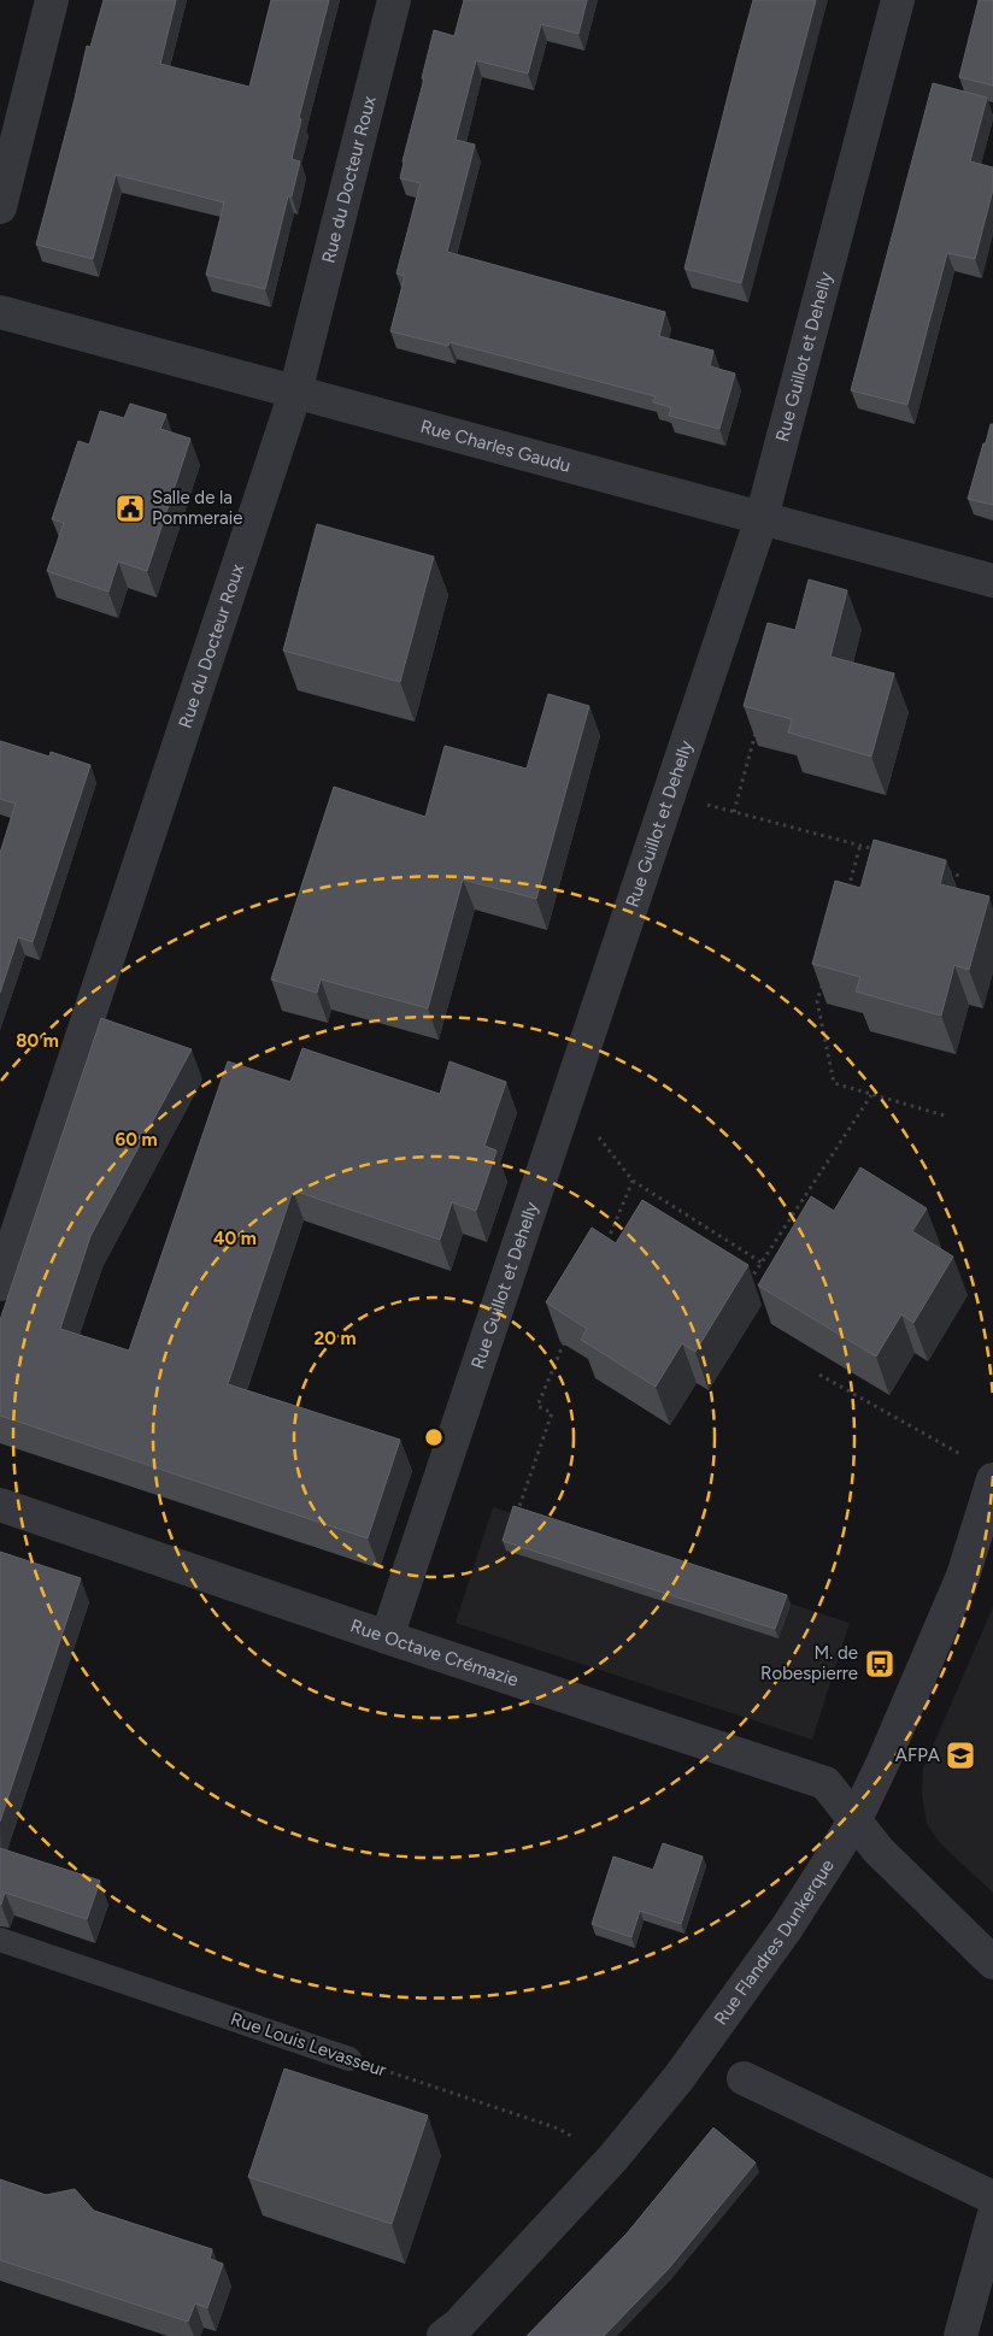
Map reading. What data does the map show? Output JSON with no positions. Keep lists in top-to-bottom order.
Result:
{
  "streets": {
    "street": [
      "Rue du Docteur Roux",
      "Rue Guillot et Dehelly",
      "Rue Charles Gaudu",
      "Rue Octave Crémazie",
      "Rue Flandres Dunkerque"
    ],
    "lane": ["Rue Louis Levasseur"]
  },
  "crossings": [
    ["Rue du Docteur Roux", "Rue Charles Gaudu"],
    ["Rue Guillot et Dehelly", "Rue Charles Gaudu"],
    ["Rue Guillot et Dehelly", "Rue Octave Crémazie"],
    ["Rue Octave Crémazie", "Rue Flandres Dunkerque"],
    ["Rue Flandres Dunkerque", "Rue Louis Levasseur"]
  ],
  "places": {
    "public building": ["Salle de la Pommeraie"],
    "bus stop": ["M. de Robespierre"],
    "school or university": ["AFPA"]
  },
  "rings": [
    "80 m",
    "60 m",
    "40 m",
    "20 m"
  ]
}
